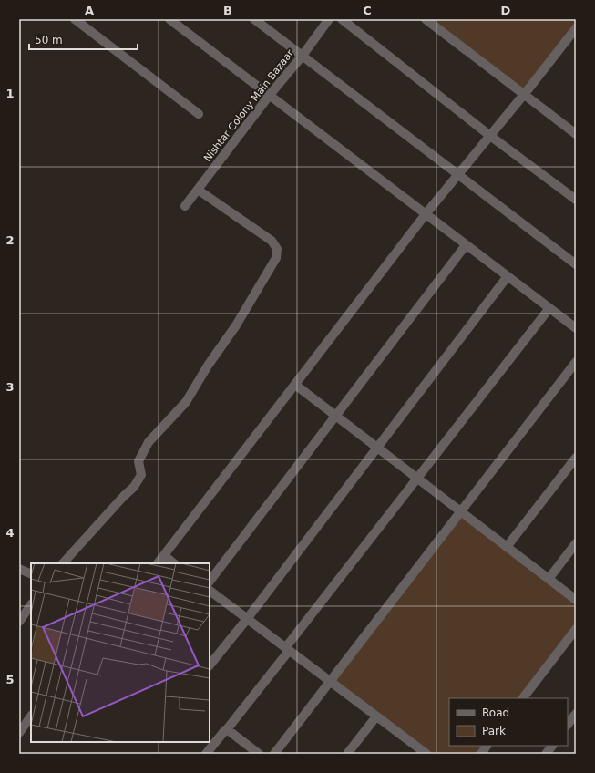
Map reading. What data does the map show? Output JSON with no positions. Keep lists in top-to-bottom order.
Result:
{
  "streets": {
    "street": ["Nishtar Colony Main Bazaar"]
  },
  "legend": ["Road", "Park"],
  "scale_bar": "50 m",
  "grid": {
    "columns": [
      "A",
      "B",
      "C",
      "D"
    ],
    "rows": [
      "1",
      "2",
      "3",
      "4",
      "5"
    ]
  }
}
